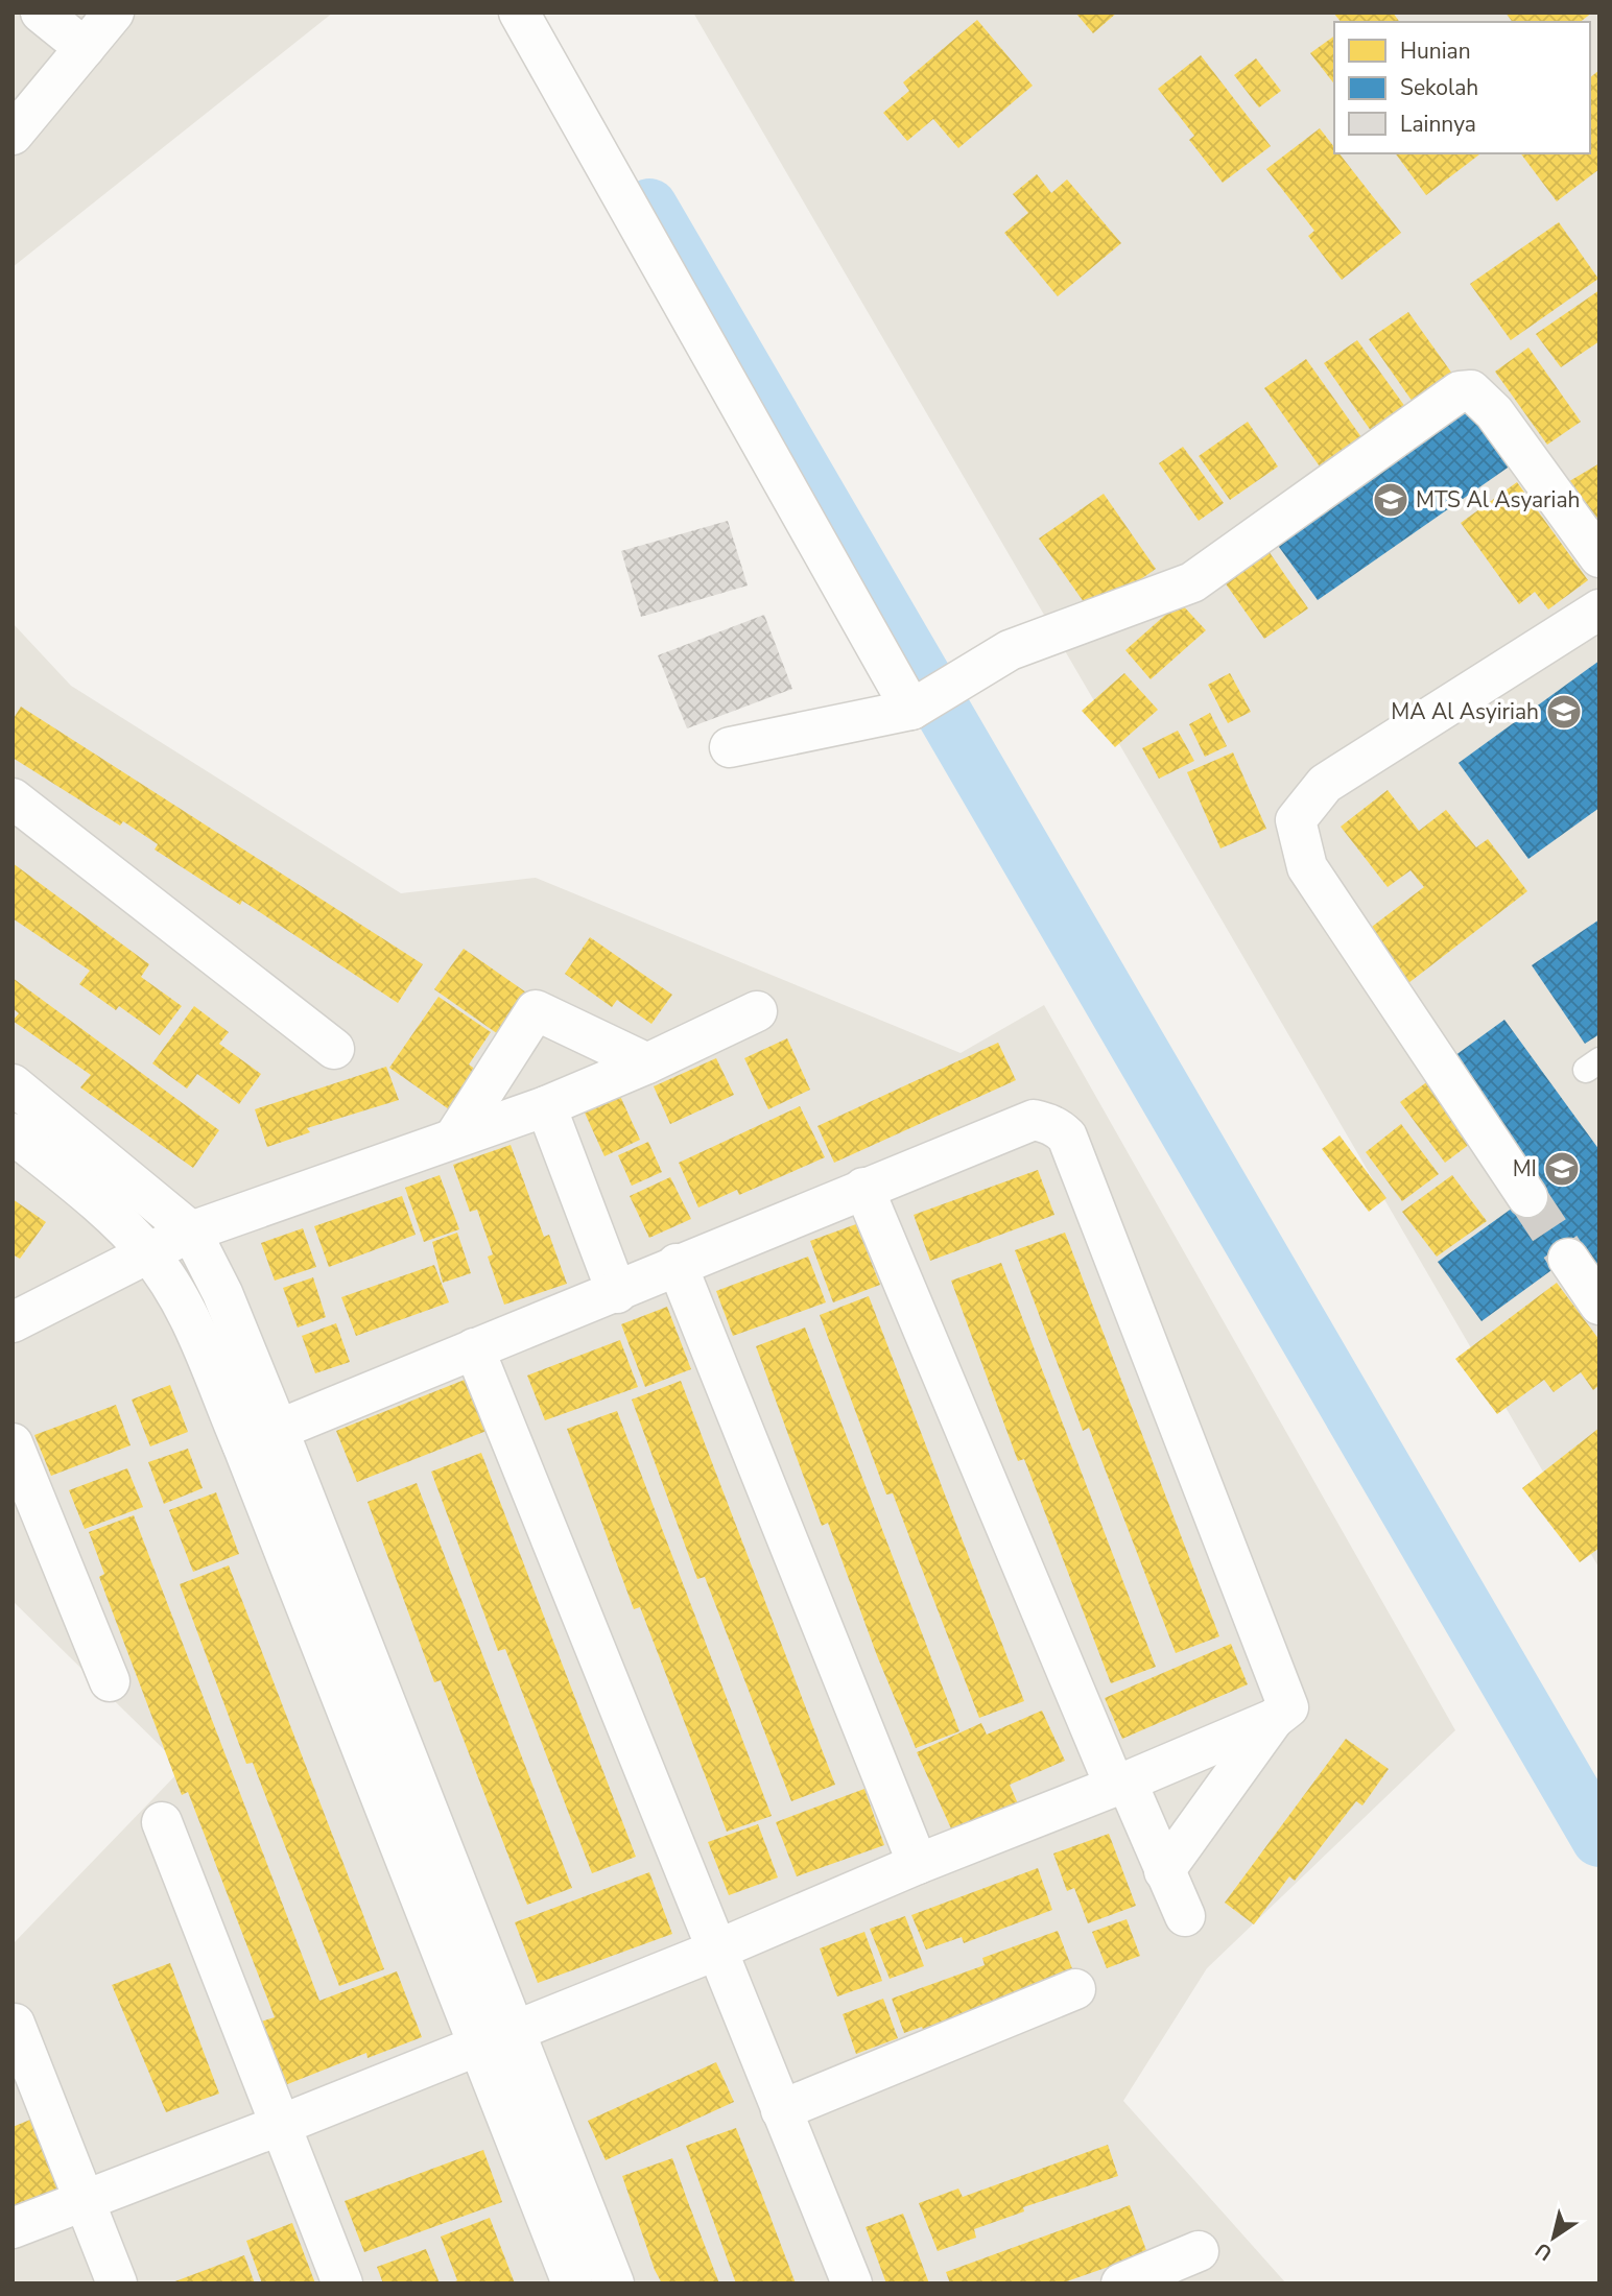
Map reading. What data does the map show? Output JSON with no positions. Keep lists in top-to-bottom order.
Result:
{
  "places": {
    "school or university": ["MTS Al Asyariah", "MA Al Asyiriah", "MI"]
  },
  "legend": ["Hunian", "Sekolah", "Lainnya"],
  "north": "bottom left"
}
